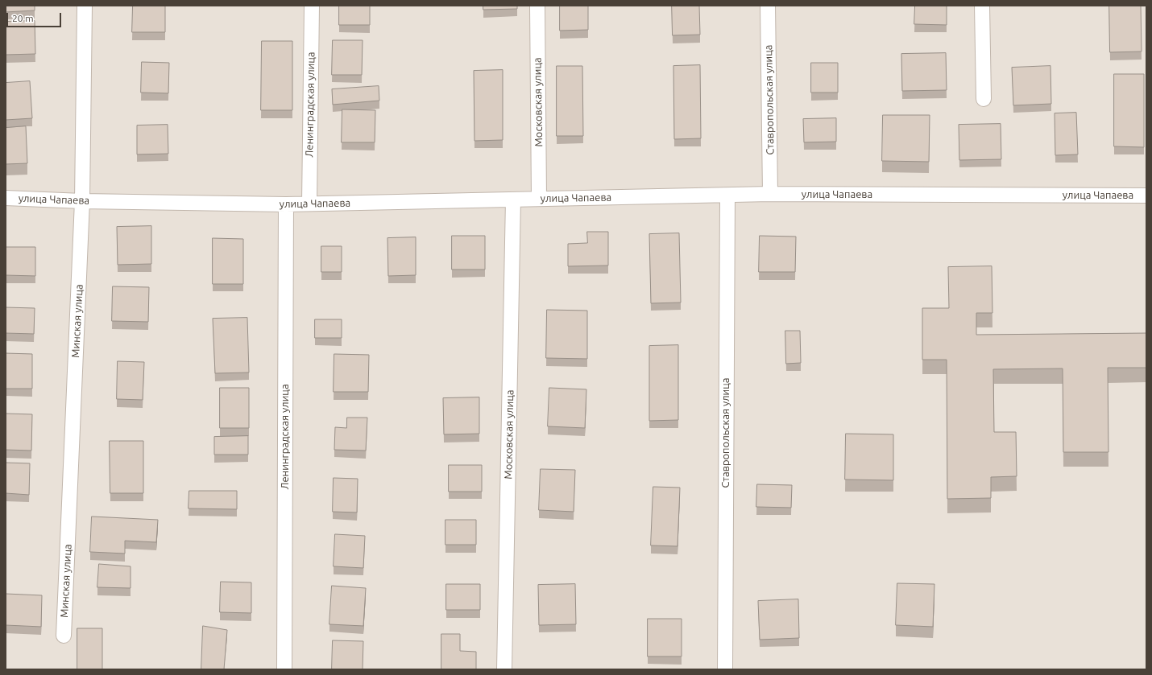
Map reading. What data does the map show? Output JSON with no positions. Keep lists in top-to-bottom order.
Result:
{
  "streets": {
    "street": [
      "Ставропольская улица",
      "Московская улица",
      "Ленинградская улица",
      "улица Чапаева",
      "Минская улица"
    ]
  },
  "crossings": [
    ["Ставропольская улица", "улица Чапаева"],
    ["Московская улица", "улица Чапаева"],
    ["Ленинградская улица", "улица Чапаева"],
    ["улица Чапаева", "Минская улица"]
  ],
  "scale_bar": "20 m"
}
